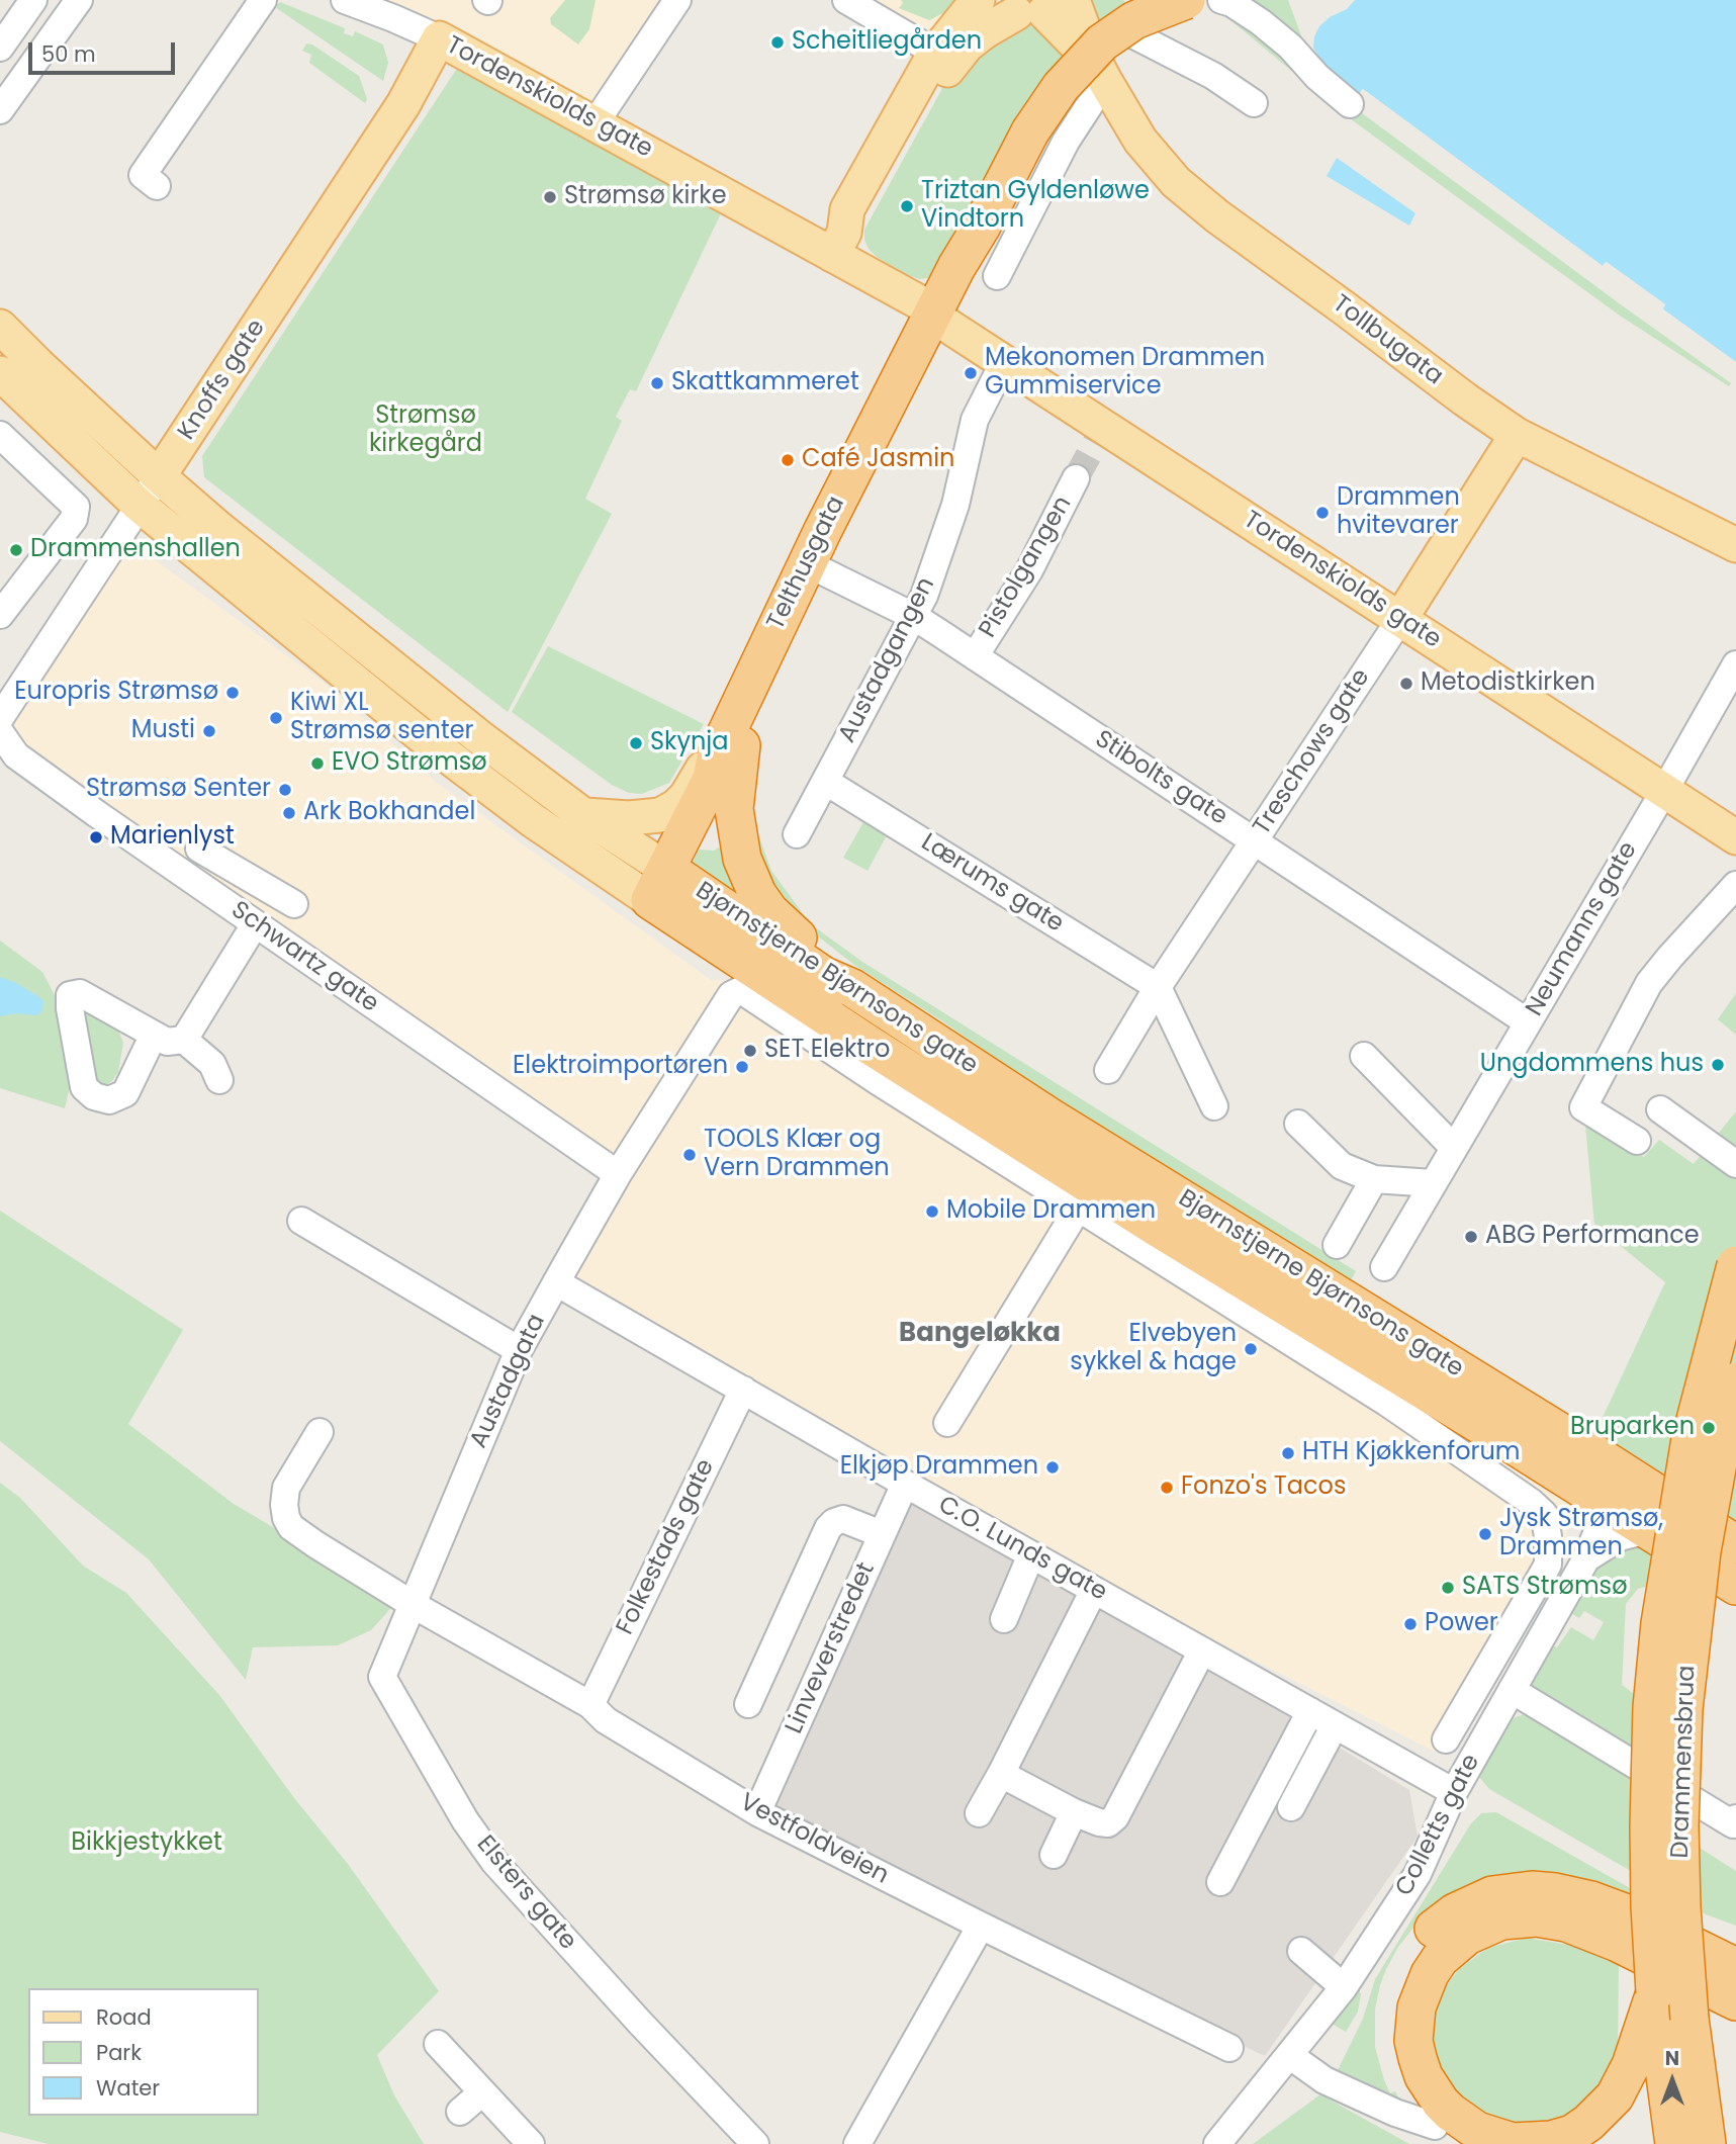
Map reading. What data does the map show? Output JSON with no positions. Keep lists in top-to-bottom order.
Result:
{
  "streets": {
    "highway": ["Telthusgata", "Bjørnstjerne Bjørnsons gate", "Drammensbrua"],
    "main road": [
      "Tordenskiolds gate",
      "Tollbugata",
      "Knoffs gate",
      "Treschows gate"
    ],
    "street": [
      "Pistolgangen",
      "Austadgangen",
      "Stibolts gate",
      "Lærums gate",
      "Neumanns gate",
      "Schwartz gate",
      "Austadgata",
      "Folkestads gate",
      "C.O. Lunds gate",
      "Linveverstredet",
      "Colletts gate",
      "Vestfoldveien",
      "Elsters gate"
    ]
  },
  "crossings": [
    ["Tordenskiolds gate", "Knoffs gate"],
    ["Tordenskiolds gate", "Telthusgata"],
    ["Tordenskiolds gate", "Austadgangen"],
    ["Tordenskiolds gate", "Treschows gate"],
    ["Tordenskiolds gate", "Neumanns gate"],
    ["Tollbugata", "Treschows gate"],
    ["Knoffs gate", "Bjørnstjerne Bjørnsons gate"],
    ["Telthusgata", "Stibolts gate"],
    ["Telthusgata", "Bjørnstjerne Bjørnsons gate"],
    ["Pistolgangen", "Stibolts gate"],
    ["Austadgangen", "Stibolts gate"],
    ["Austadgangen", "Lærums gate"],
    ["Treschows gate", "Stibolts gate"],
    ["Treschows gate", "Lærums gate"],
    ["Stibolts gate", "Neumanns gate"],
    ["Schwartz gate", "Austadgata"],
    ["Bjørnstjerne Bjørnsons gate", "Austadgata"],
    ["Bjørnstjerne Bjørnsons gate", "Colletts gate"],
    ["Austadgata", "C.O. Lunds gate"],
    ["Austadgata", "Vestfoldveien"],
    ["Austadgata", "Elsters gate"],
    ["Folkestads gate", "C.O. Lunds gate"],
    ["Folkestads gate", "Vestfoldveien"],
    ["C.O. Lunds gate", "Linveverstredet"],
    ["C.O. Lunds gate", "Colletts gate"],
    ["Linveverstredet", "Vestfoldveien"],
    ["Vestfoldveien", "Elsters gate"]
  ],
  "districts": ["Bangeløkka"],
  "parks": ["Strømsø kirkegård", "Bikkjestykket"],
  "places": [
    "Scheitliegården",
    "Strømsø kirke",
    "Triztan Gyldenløwe Vindtorn",
    "Mekonomen Drammen Gummiservice",
    "Skattkammeret",
    "Café Jasmin",
    "Drammen hvitevarer",
    "Drammenshallen",
    "Metodistkirken",
    "Europris Strømsø",
    "Kiwi XL Strømsø senter",
    "Musti",
    "Skynja",
    "EVO Strømsø",
    "Strømsø Senter",
    "Ark Bokhandel",
    "Marienlyst",
    "SET Elektro",
    "Ungdommens hus",
    "Elektroimportøren",
    "TOOLS Klær og Vern Drammen",
    "Mobile Drammen",
    "ABG Performance",
    "Elvebyen sykkel & hage",
    "Bruparken",
    "HTH Kjøkkenforum",
    "Elkjøp Drammen",
    "Fonzo's Tacos",
    "Jysk Strømsø, Drammen",
    "SATS Strømsø",
    "Power"
  ],
  "legend": ["Road", "Park", "Water"],
  "scale_bar": "50 m",
  "north": "top"
}
